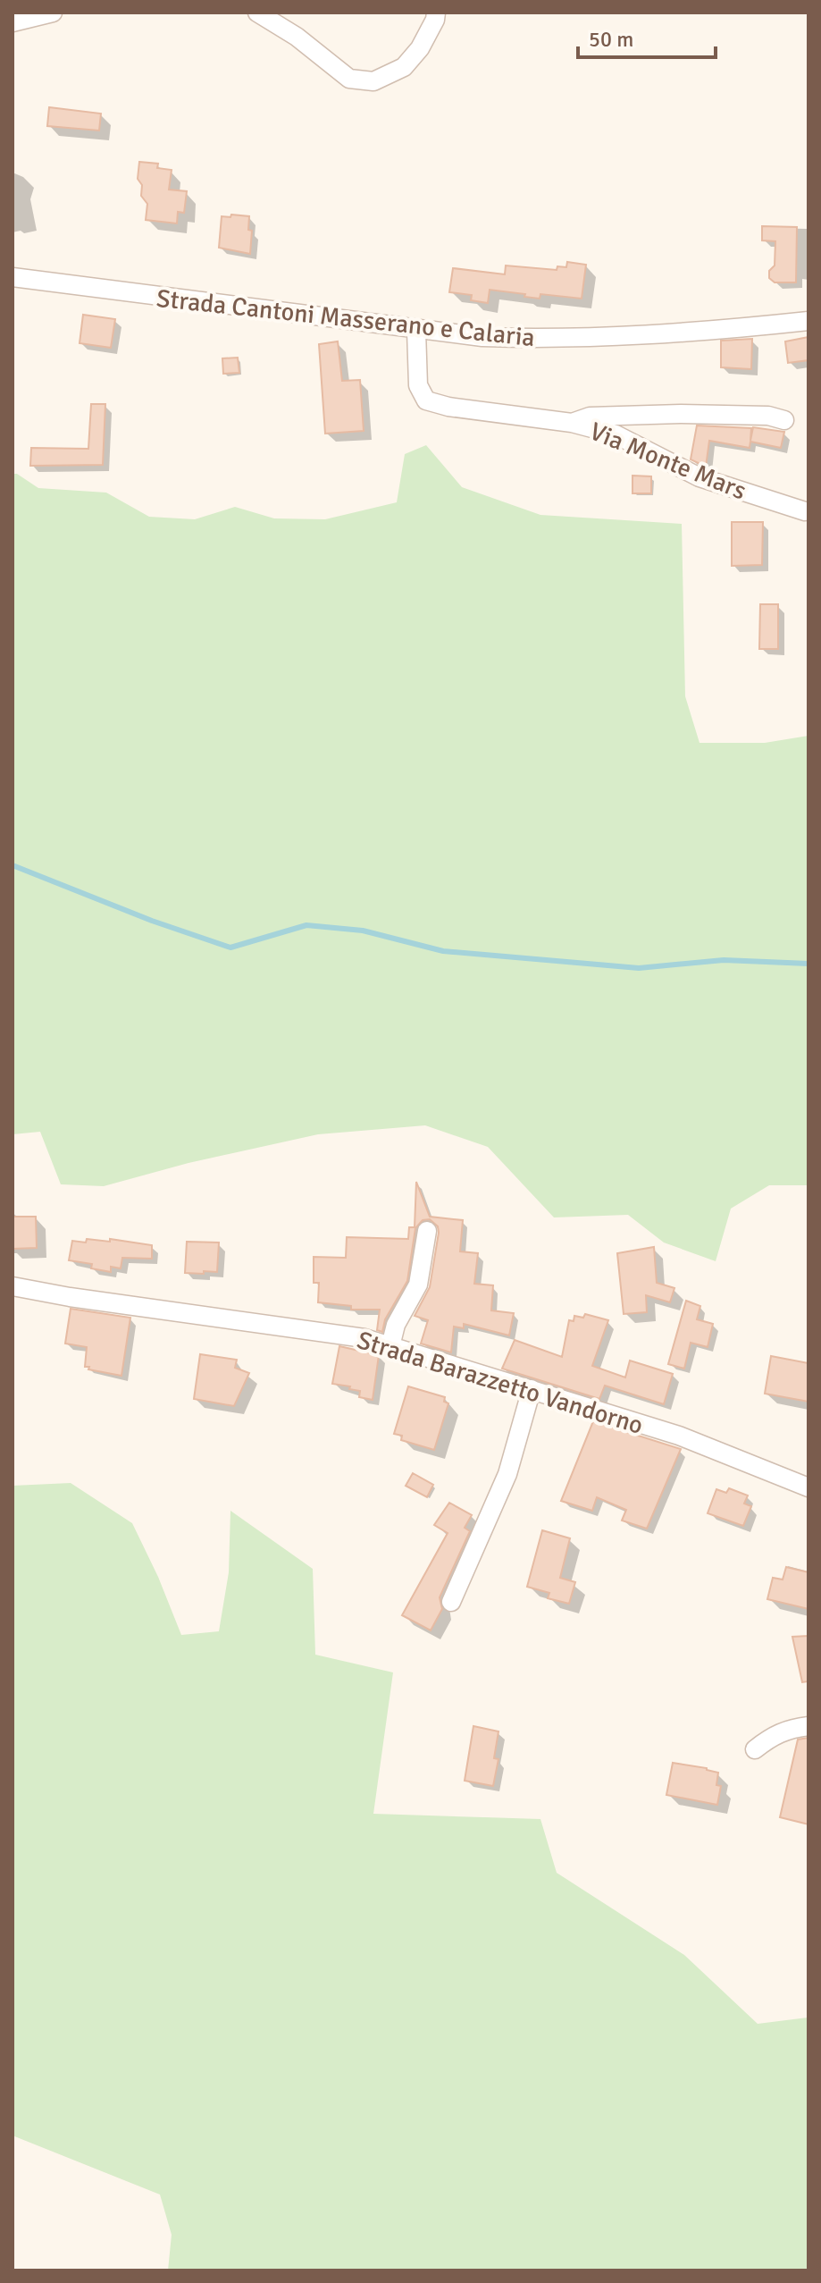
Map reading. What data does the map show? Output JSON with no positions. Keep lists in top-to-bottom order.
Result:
{
  "streets": {
    "street": ["Strada Cantoni Masserano e Calaria", "Via Monte Mars", "Strada Barazzetto Vandorno"]
  },
  "crossings": [
    ["Strada Cantoni Masserano e Calaria", "Via Monte Mars"]
  ],
  "scale_bar": "50 m"
}
